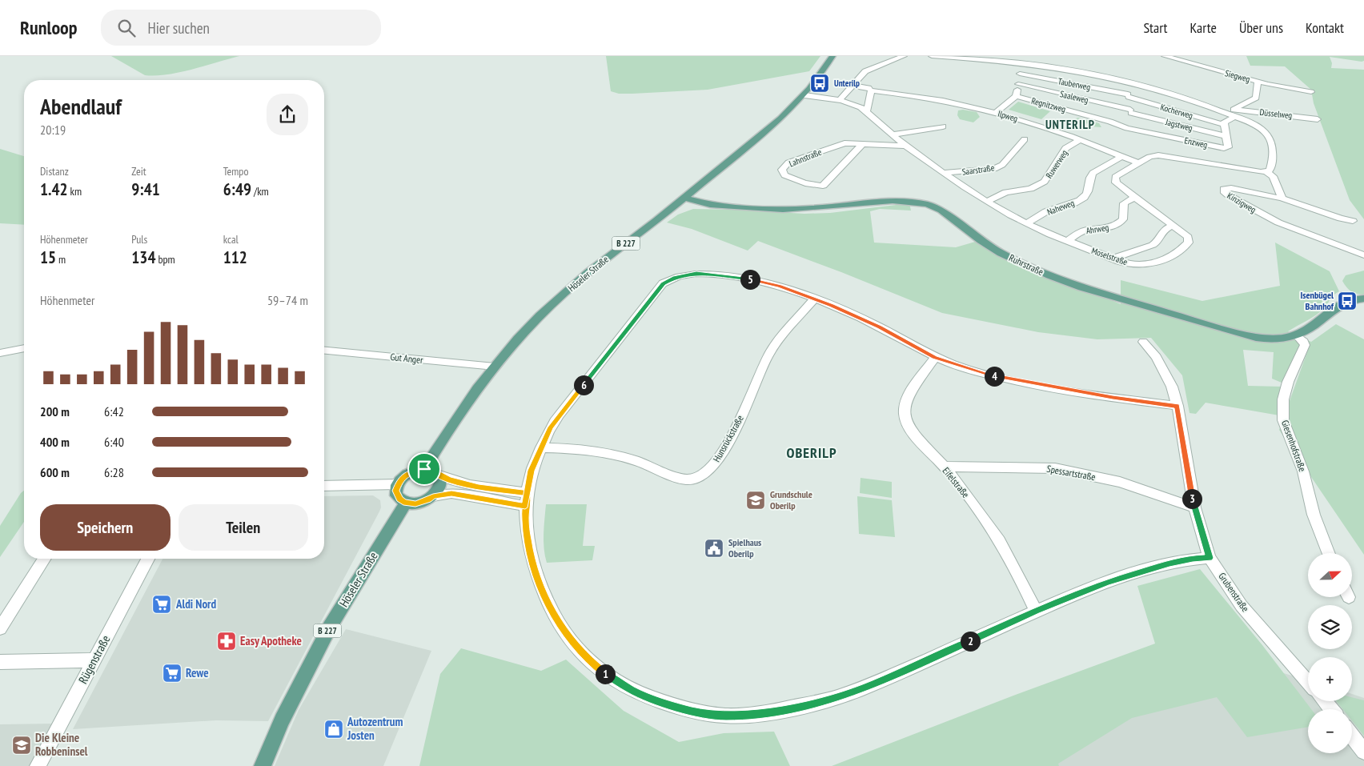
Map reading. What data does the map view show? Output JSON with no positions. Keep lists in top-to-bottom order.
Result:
{
  "streets": {
    "main road": ["B 227", "Ruhrstraße", "Höseler Straße"],
    "street": [
      "Siegweg",
      "Tauberweg",
      "Saaleweg",
      "Regnitzweg",
      "Kocherweg",
      "Düsselweg",
      "Ilpweg",
      "Jagstweg",
      "Enzweg",
      "Lahnstraße",
      "Ruwerweg",
      "Saarstraße",
      "Kinzigweg",
      "Naheweg",
      "Ahrweg",
      "Moselstraße",
      "Gut Anger",
      "Hunsrückstraße",
      "Giesenhofstraße",
      "Spessartstraße",
      "Eifelstraße",
      "Grubenstraße",
      "Rügenstraße"
    ]
  },
  "crossings": [
    ["Tauberweg", "Kocherweg"],
    ["Saaleweg", "Jagstweg"],
    ["Regnitzweg", "Enzweg"],
    ["Ilpweg", "Ruwerweg"],
    ["Ilpweg", "Naheweg"],
    ["Ilpweg", "Moselstraße"],
    ["Jagstweg", "Enzweg"],
    ["Lahnstraße", "Moselstraße"],
    ["Ruwerweg", "Moselstraße"],
    ["Saarstraße", "Moselstraße"],
    ["Naheweg", "Moselstraße"],
    ["Ahrweg", "Moselstraße"],
    ["Moselstraße", "Höseler Straße"],
    ["Ruhrstraße", "Höseler Straße"],
    ["Ruhrstraße", "Giesenhofstraße"],
    ["Höseler Straße", "Gut Anger"],
    ["Spessartstraße", "Eifelstraße"],
    ["Spessartstraße", "Grubenstraße"]
  ],
  "districts": ["UNTERILP", "OBERILP"],
  "places": {
    "bus stop": ["Unterilp", "Isenbügel Bahnhof"],
    "school or university": ["Grundschule Oberilp", "Die Kleine Robbeninsel"],
    "public building": ["Spielhaus Oberilp"],
    "supermarket": ["Aldi Nord", "Rewe"],
    "pharmacy": ["Easy Apotheke"],
    "shop": ["Autozentrum Josten"]
  },
  "north": "right",
  "page": {
    "header": "Runloop",
    "search": "Hier suchen",
    "nav": [
      "Start",
      "Karte",
      "Über uns",
      "Kontakt"
    ],
    "heading": ["Abendlauf", "20:19"],
    "stats": [
      ["Distanz", "1.42 km"],
      ["Zeit", "9:41"],
      ["Tempo", "6:49 /km"],
      ["Höhenmeter", "15 m"],
      ["Puls", "134 bpm"],
      ["kcal", "112"]
    ],
    "pins": [
      "5",
      "4",
      "6",
      "3",
      "2",
      "1"
    ],
    "chart": ["Höhenmeter", "59–74 m"],
    "list": [
      {
        "name": "200 m",
        "note": "6:42"
      },
      {
        "name": "400 m",
        "note": "6:40"
      },
      {
        "name": "600 m",
        "note": "6:28"
      }
    ],
    "buttons": ["Speichern", "Teilen"],
    "map_buttons": ["+", "−"]
  }
}
